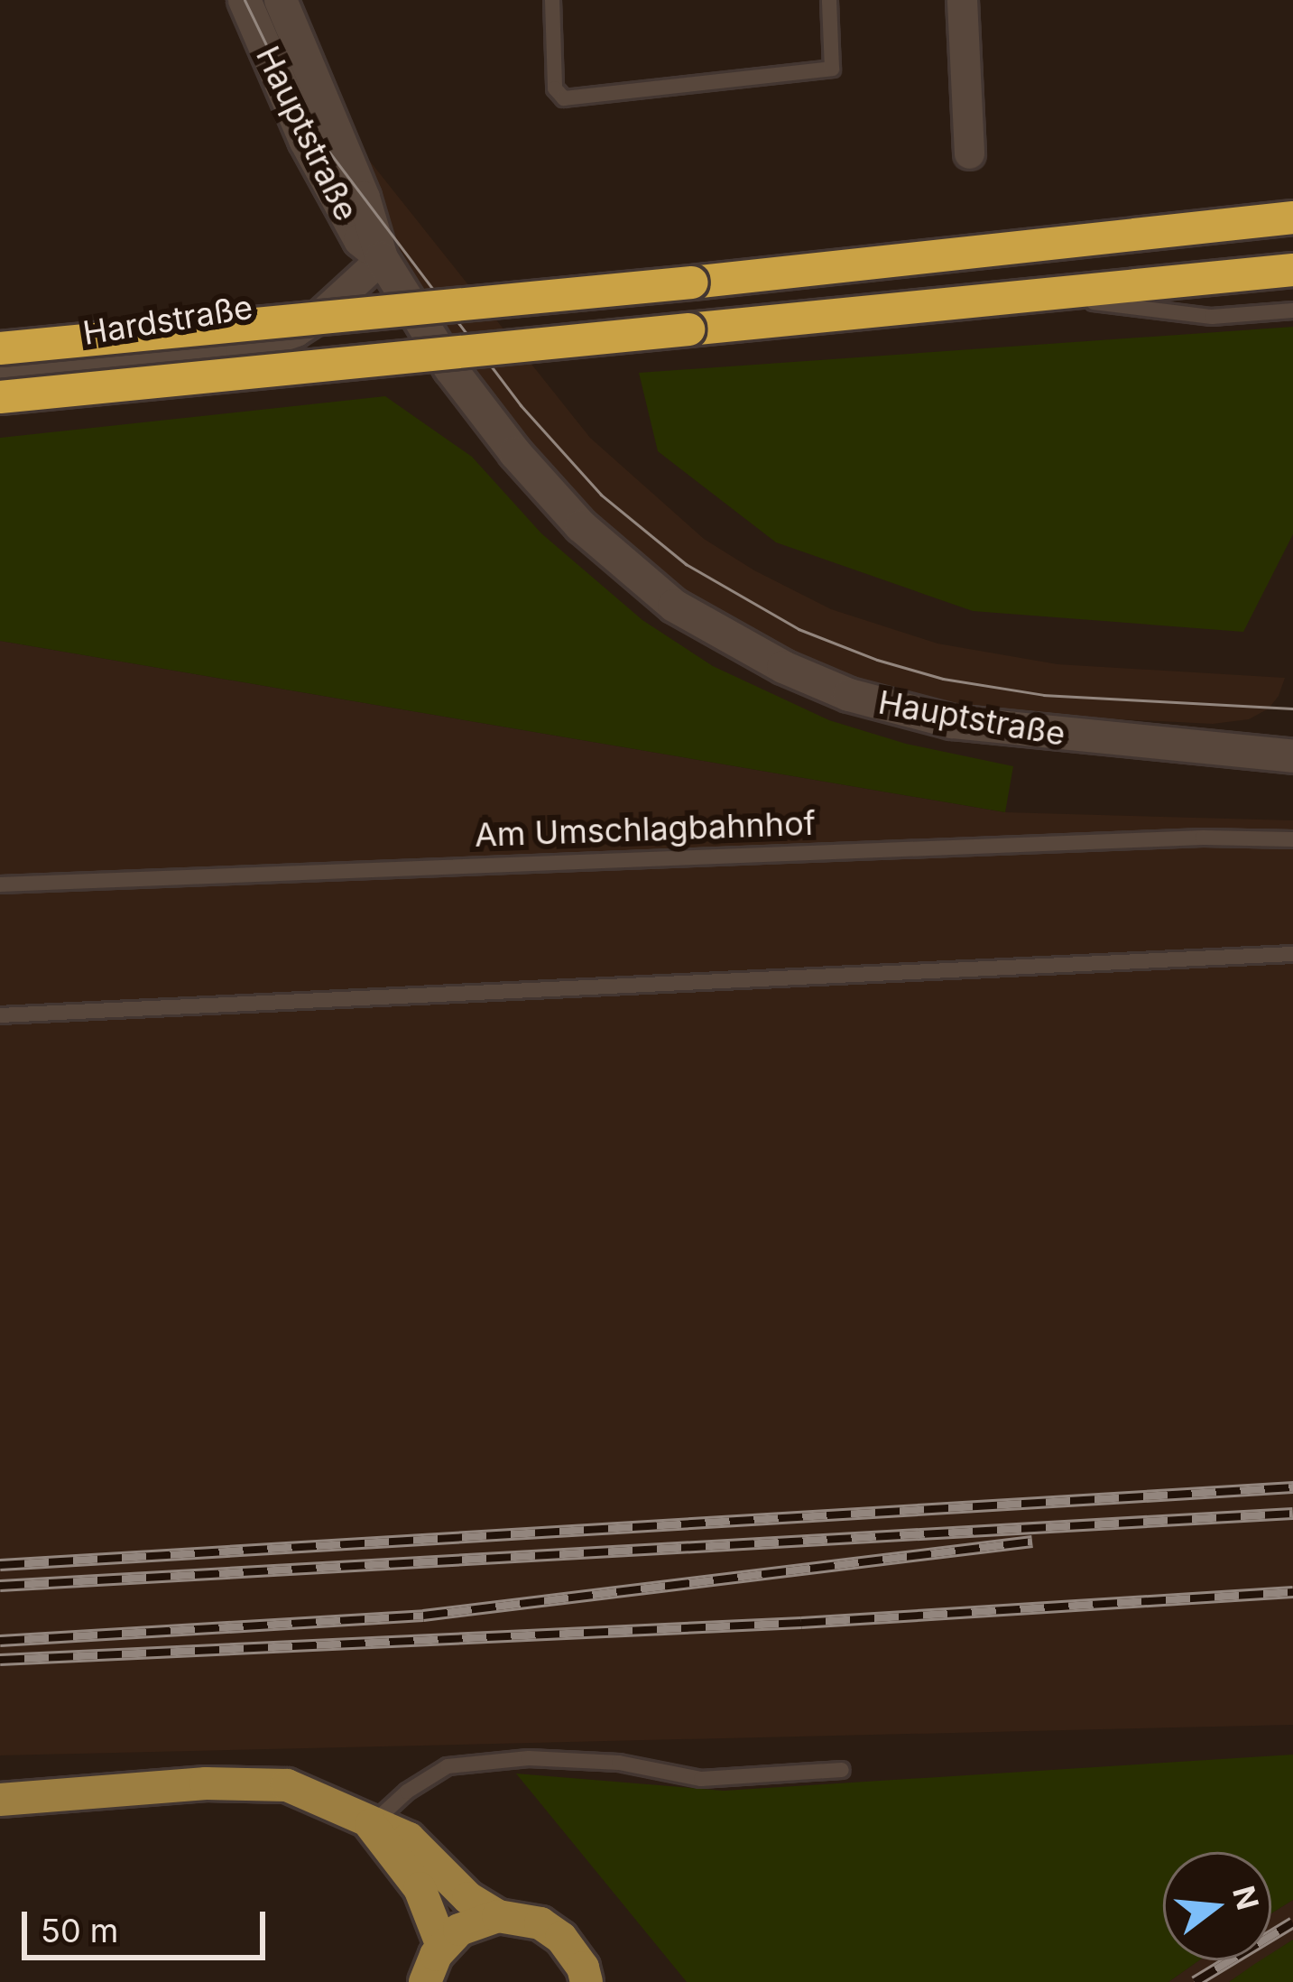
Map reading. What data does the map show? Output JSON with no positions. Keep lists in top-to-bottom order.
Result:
{
  "streets": {
    "main road": ["Hauptstraße"],
    "street": ["Hardstraße"],
    "lane": ["Am Umschlagbahnhof"]
  },
  "crossings": [
    ["Hauptstraße", "Hardstraße"]
  ],
  "scale_bar": "50 m",
  "north": "right"
}
